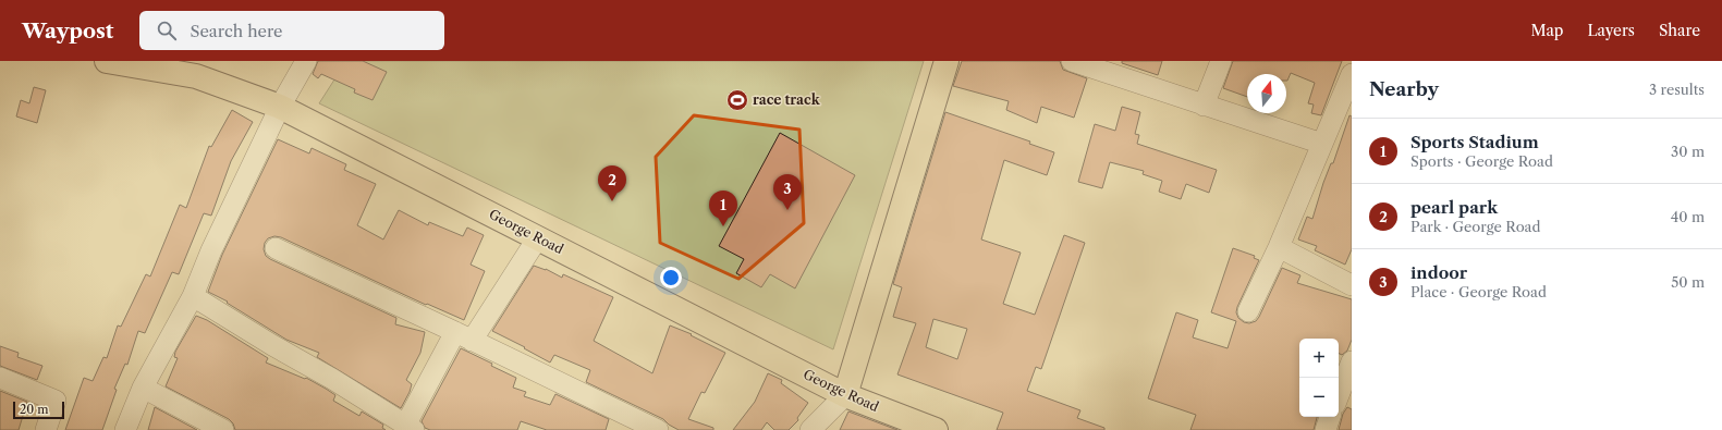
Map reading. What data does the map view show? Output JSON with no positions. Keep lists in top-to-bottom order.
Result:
{
  "streets": {
    "main road": ["George Road"]
  },
  "places": {
    "sports": ["race track"]
  },
  "scale_bar": "20 m",
  "north": "top",
  "page": {
    "header": "Waypost",
    "search": "Search here",
    "nav": ["Map", "Layers", "Share"],
    "heading": ["Nearby", "3 results"],
    "list": [
      {
        "mark": "1",
        "name": "Sports Stadium",
        "note": "Sports · George Road",
        "value": "30 m"
      },
      {
        "mark": "2",
        "name": "pearl park",
        "note": "Park · George Road",
        "value": "40 m"
      },
      {
        "mark": "3",
        "name": "indoor",
        "note": "Place · George Road",
        "value": "50 m"
      }
    ],
    "pins": ["2", "3", "1"],
    "map_buttons": ["+", "−"],
    "scale": "20 m"
  }
}
